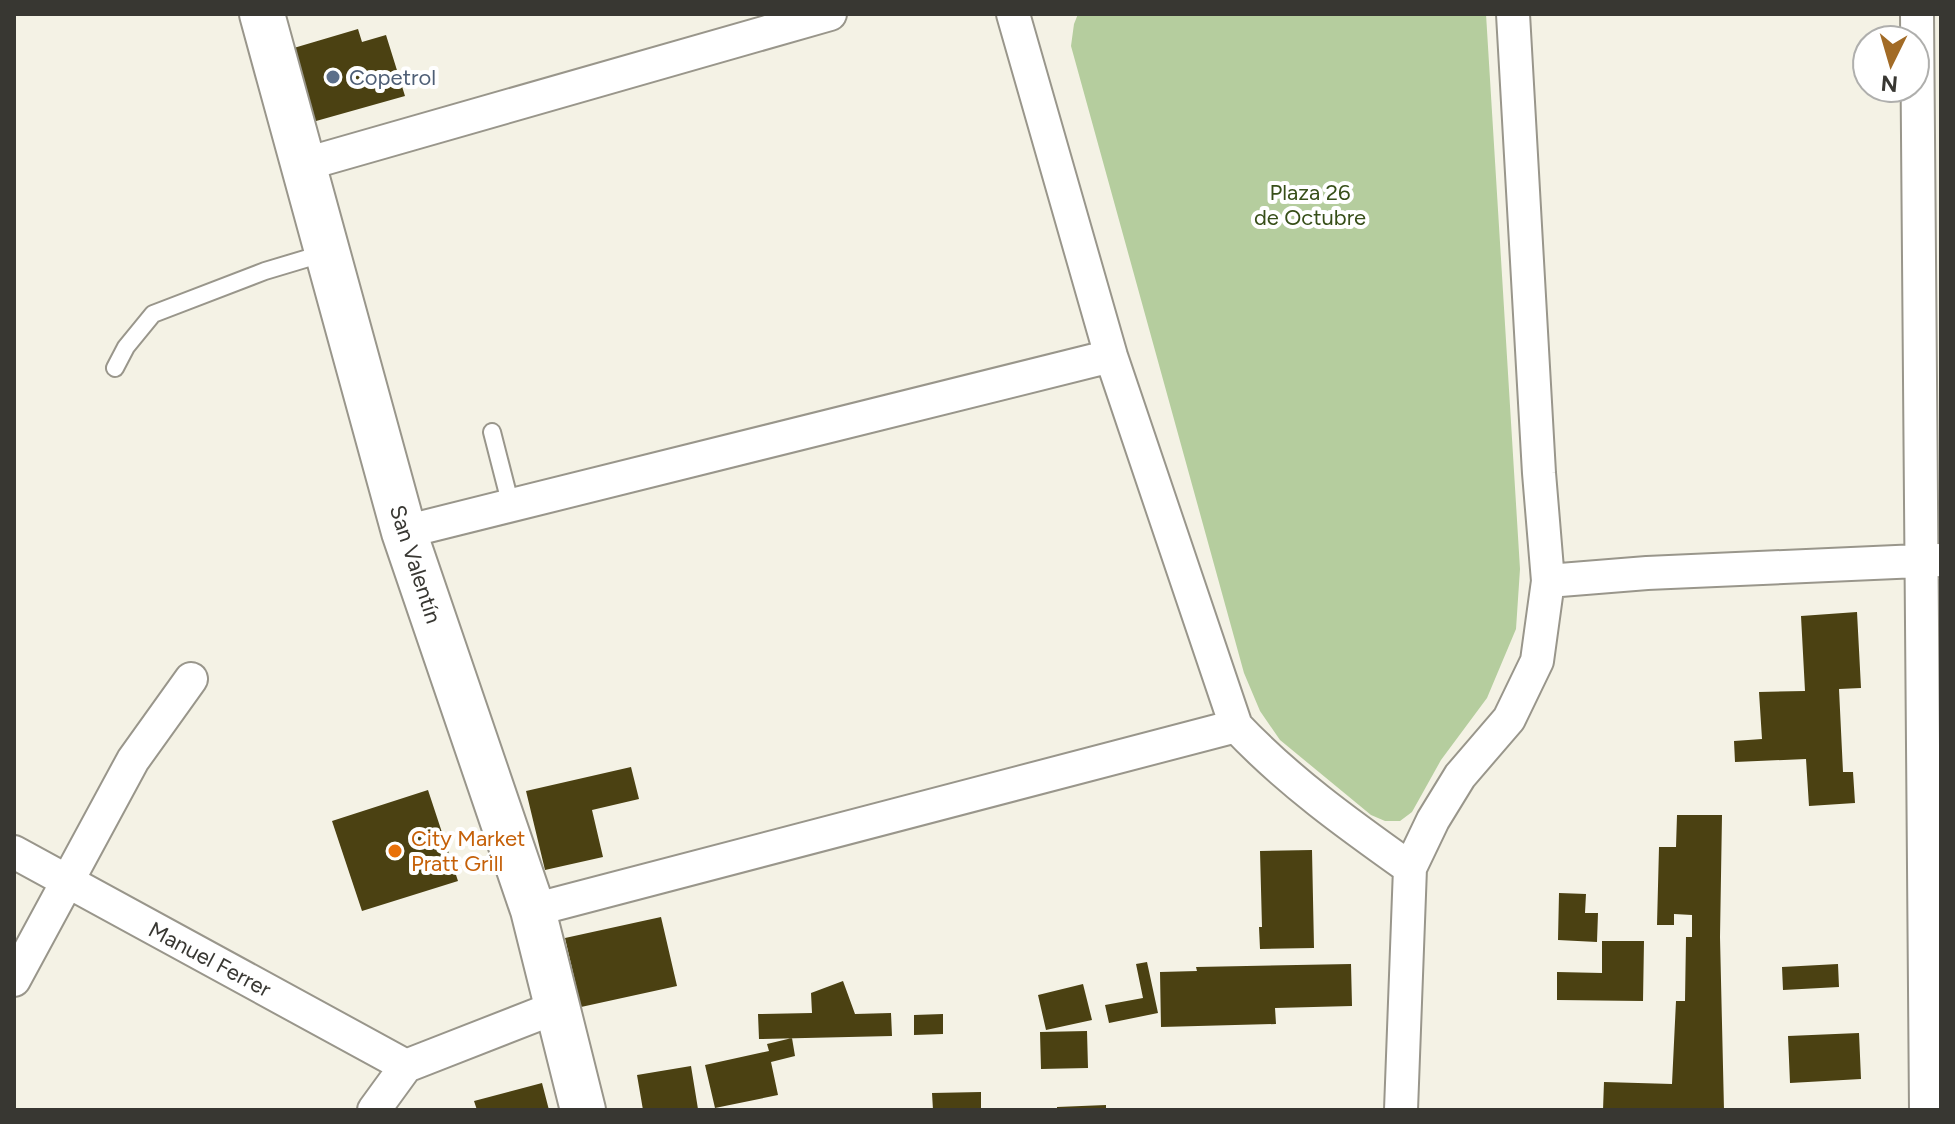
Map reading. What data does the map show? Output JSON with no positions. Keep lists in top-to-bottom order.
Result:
{
  "streets": {
    "main road": ["San Valentín"],
    "street": ["Manuel Ferrer"]
  },
  "parks": ["Plaza 26 de Octubre"],
  "places": ["Copetrol", "City Market Pratt Grill"],
  "north": "bottom"
}
